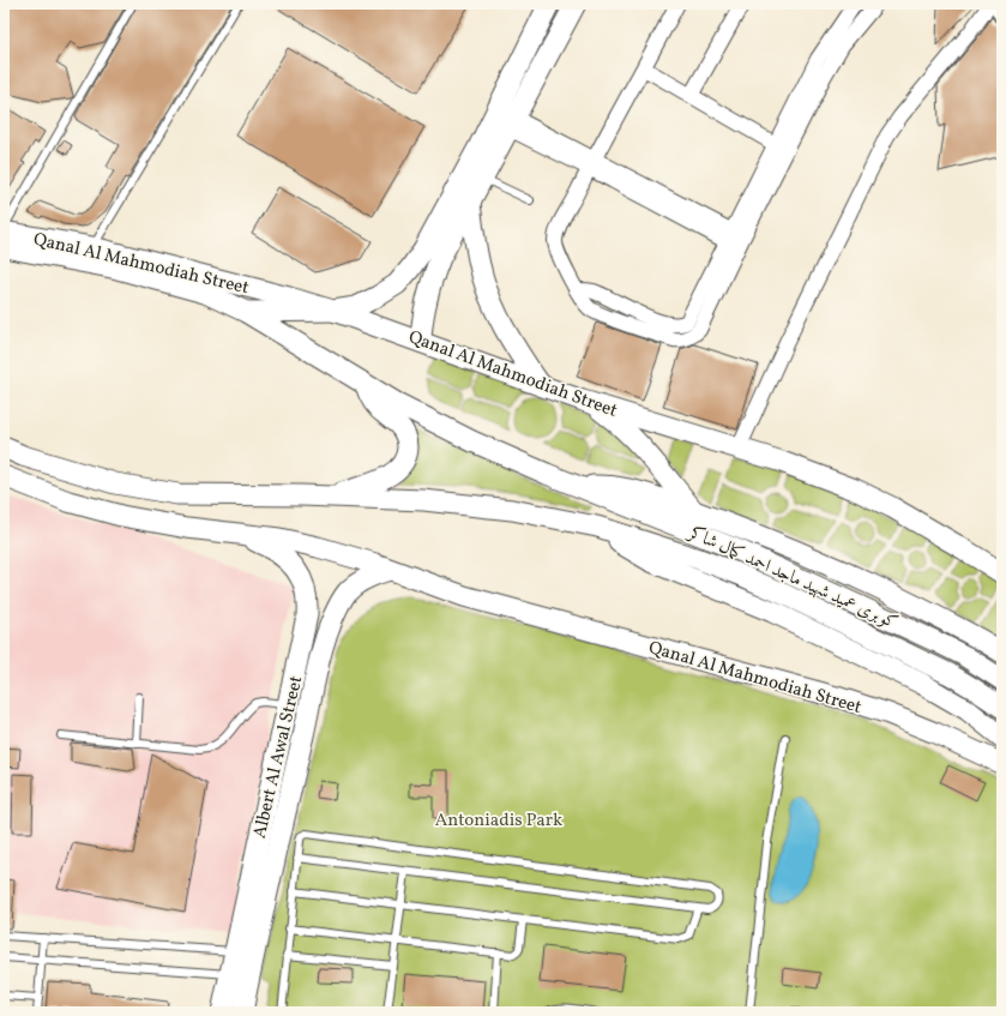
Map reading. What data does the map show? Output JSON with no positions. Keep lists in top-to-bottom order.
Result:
{
  "streets": {
    "main road": ["Qanal Al Mahmodiah Street", "كوبرى عميد شهيد ماجد احمد كمال شاكر", "Albert Al Awal Street"]
  },
  "crossings": [
    ["Qanal Al Mahmodiah Street", "كوبرى عميد شهيد ماجد احمد كمال شاكر"],
    ["Qanal Al Mahmodiah Street", "Albert Al Awal Street"]
  ],
  "parks": ["Antoniadis Park"]
}
